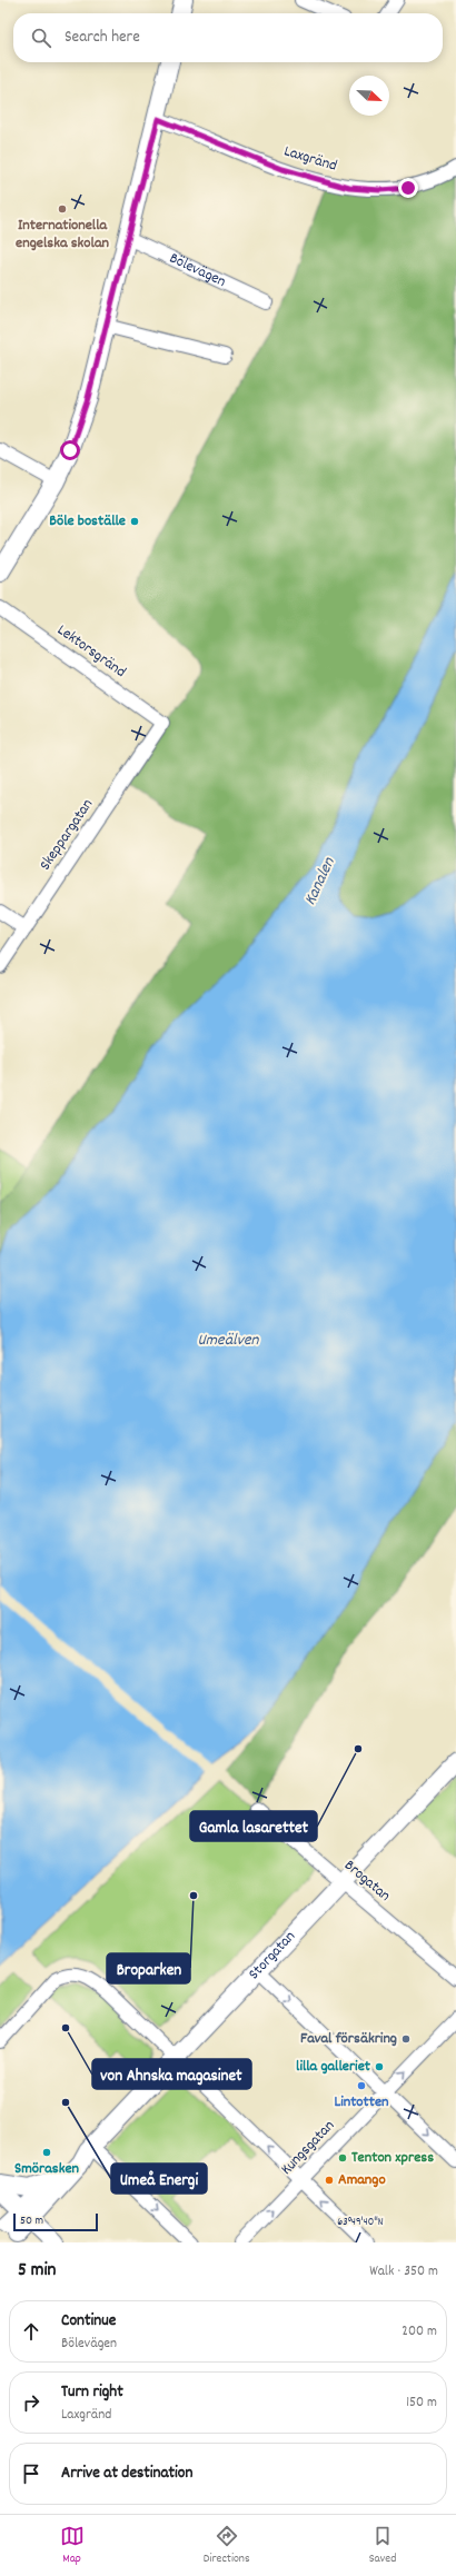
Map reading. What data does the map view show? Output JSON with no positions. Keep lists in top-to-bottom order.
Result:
{
  "streets": {
    "street": [
      "Laxgränd",
      "Bölevägen",
      "Lektorsgränd",
      "Skeppargatan",
      "Brogatan",
      "Storgatan",
      "Kungsgatan"
    ]
  },
  "crossings": [
    ["Lektorsgränd", "Skeppargatan"],
    ["Brogatan", "Storgatan"]
  ],
  "one_way": ["Kungsgatan"],
  "water": ["Kanalen", "Umeälven"],
  "places": [
    "Internationella engelska skolan",
    "Böle boställe",
    "Gamla lasarettet",
    "Broparken",
    "von Ahnska magasinet",
    "Faval försäkring",
    "lilla galleriet",
    "Lintotten",
    "Umeå Energi",
    "Smörasken",
    "Tenton xpress",
    "Amango"
  ],
  "scale_bar": "50 m",
  "north": "bottom right",
  "page": {
    "search": "Search here",
    "scale": "50 m",
    "heading": ["5 min", "Walk · 350 m"],
    "list": [
      ["Continue", "Bölevägen", "200 m"],
      ["Turn right", "Laxgränd", "150 m"],
      "Arrive at destination"
    ],
    "nav": ["Map", "Directions", "Saved"]
  },
  "coordinates": ["63°49'40\"N"]
}
